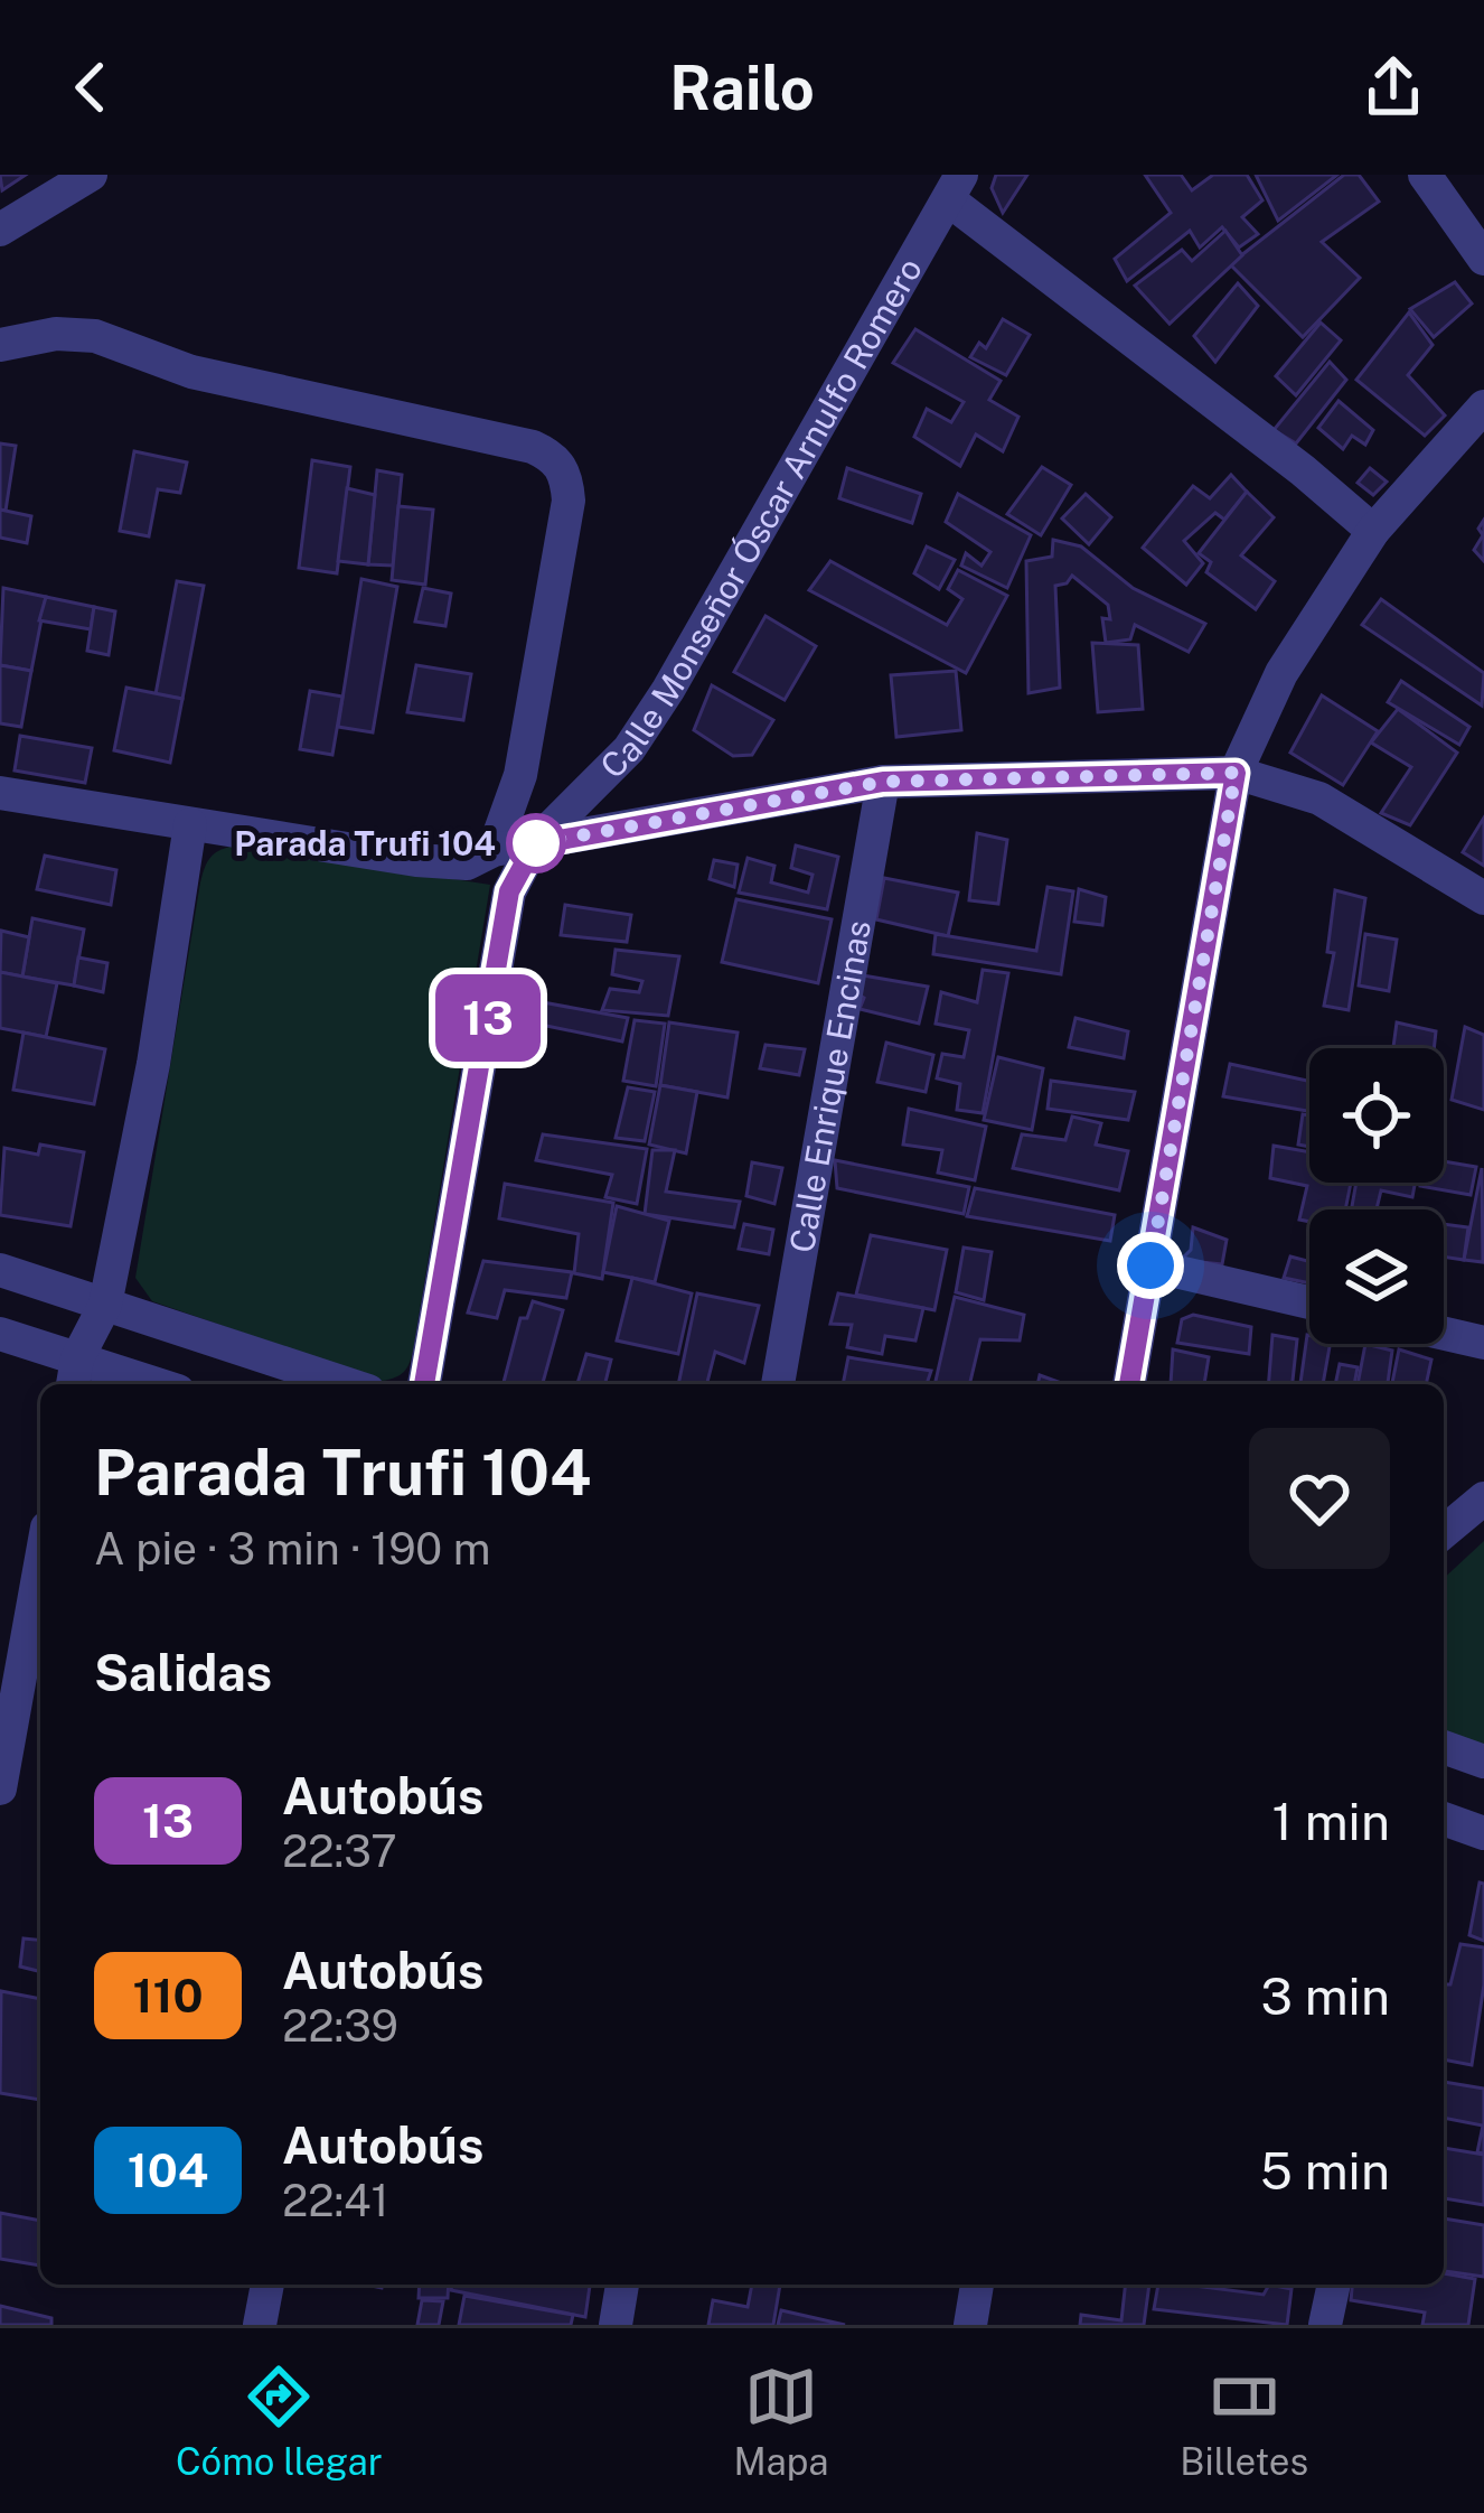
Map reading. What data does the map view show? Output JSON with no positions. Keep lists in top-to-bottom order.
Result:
{
  "streets": {
    "street": ["Calle Monseñor Óscar Arnulfo Romero", "Calle Enrique Encinas"]
  },
  "places": ["Parada Trufi 104"],
  "lines": ["bus line 13"],
  "page": {
    "header": "Railo",
    "on_map": "13",
    "heading": [
      ["Parada Trufi 104", "A pie · 3 min · 190 m"],
      "Salidas"
    ],
    "list": [
      {
        "mark": "13",
        "name": "Autobús",
        "note": "22:37",
        "value": "1 min"
      },
      {
        "mark": "110",
        "name": "Autobús",
        "note": "22:39",
        "value": "3 min"
      },
      {
        "mark": "104",
        "name": "Autobús",
        "note": "22:41",
        "value": "5 min"
      }
    ],
    "tabs": ["Cómo llegar", "Mapa", "Billetes"]
  }
}
